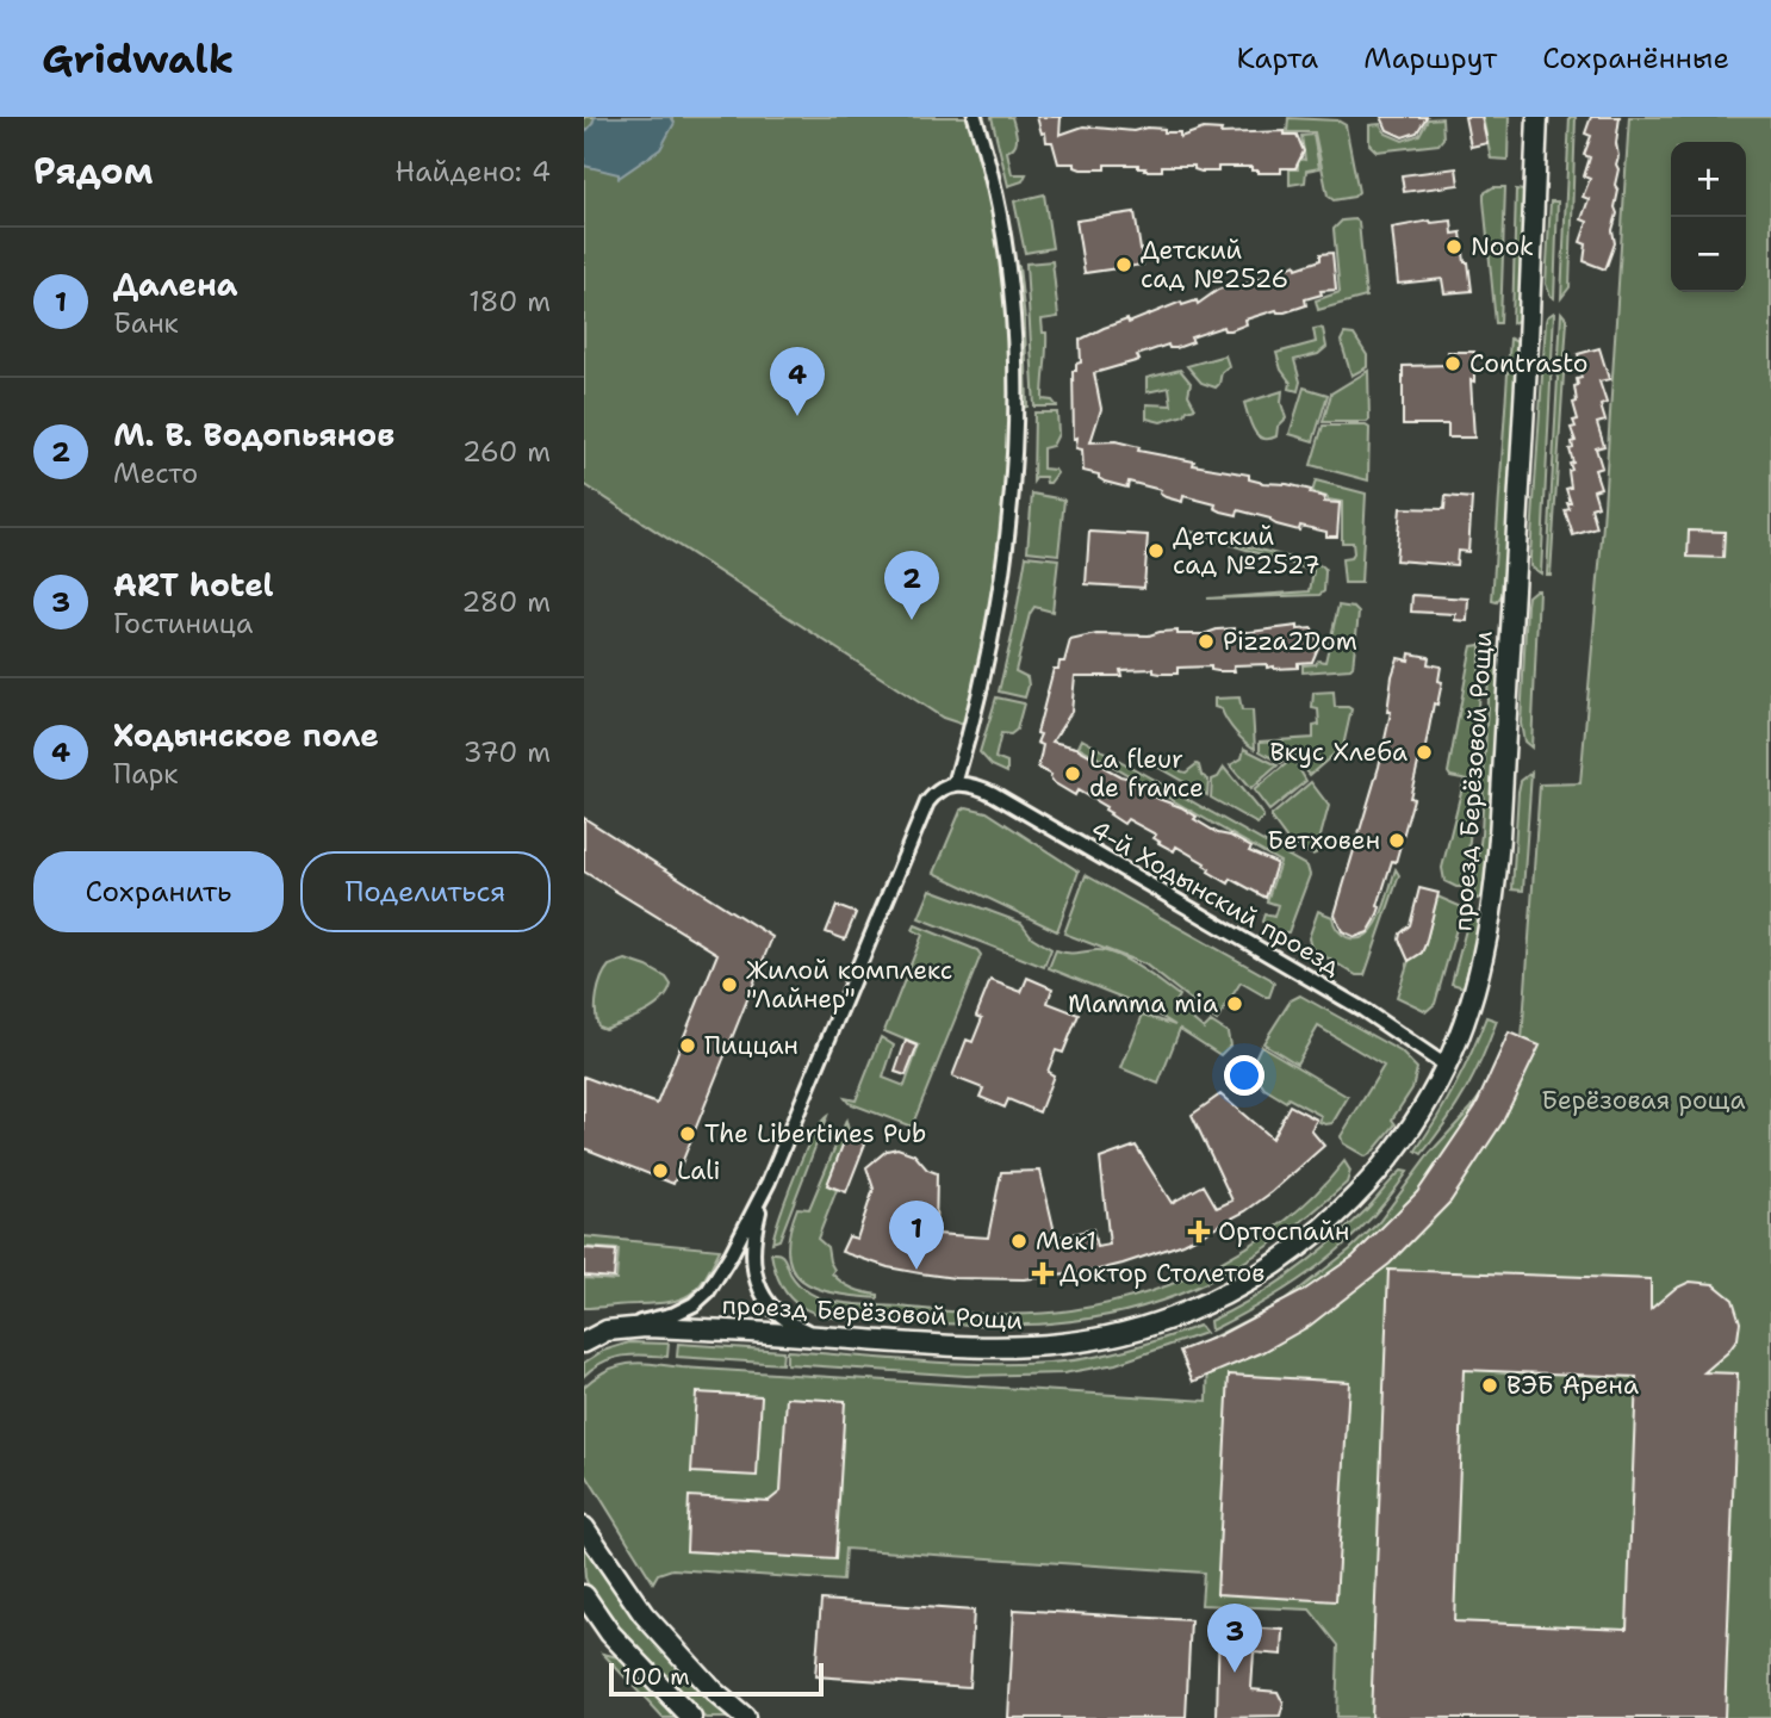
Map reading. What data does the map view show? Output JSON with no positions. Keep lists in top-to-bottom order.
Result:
{
  "streets": {
    "street": ["проезд Берёзовой Рощи", "4-й Ходынский проезд"]
  },
  "crossings": [
    ["проезд Берёзовой Рощи", "4-й Ходынский проезд"]
  ],
  "parks": ["Берёзовая роща"],
  "places": {
    "other": [
      "Nook",
      "Детский сад №2526",
      "Contrasto",
      "Детский сад №2527",
      "Pizza2Dom",
      "Вкус Хлеба",
      "La fleur de france",
      "Бетховен",
      "Жилой комплекс \"Лайнер\"",
      "Mamma mia",
      "Пиццан",
      "The Libertines Pub",
      "Lali",
      "Мек1",
      "ВЭБ Арена"
    ],
    "health": ["Ортоспайн", "Доктор Столетов"]
  },
  "scale_bar": "100 m",
  "page": {
    "header": "Gridwalk",
    "nav": ["Карта", "Маршрут", "Сохранённые"],
    "heading": ["Рядом", "Найдено: 4"],
    "map_buttons": ["+", "−"],
    "list": [
      {
        "mark": "1",
        "name": "Далена",
        "note": "Банк",
        "value": "180 m"
      },
      {
        "mark": "2",
        "name": "М. В. Водопьянов",
        "note": "Место",
        "value": "260 m"
      },
      {
        "mark": "3",
        "name": "ART hotel",
        "note": "Гостиница",
        "value": "280 m"
      },
      {
        "mark": "4",
        "name": "Ходынское поле",
        "note": "Парк",
        "value": "370 m"
      }
    ],
    "pins": [
      "4",
      "2",
      "1",
      "3"
    ],
    "buttons": ["Сохранить", "Поделиться"],
    "scale": "100 m"
  }
}
